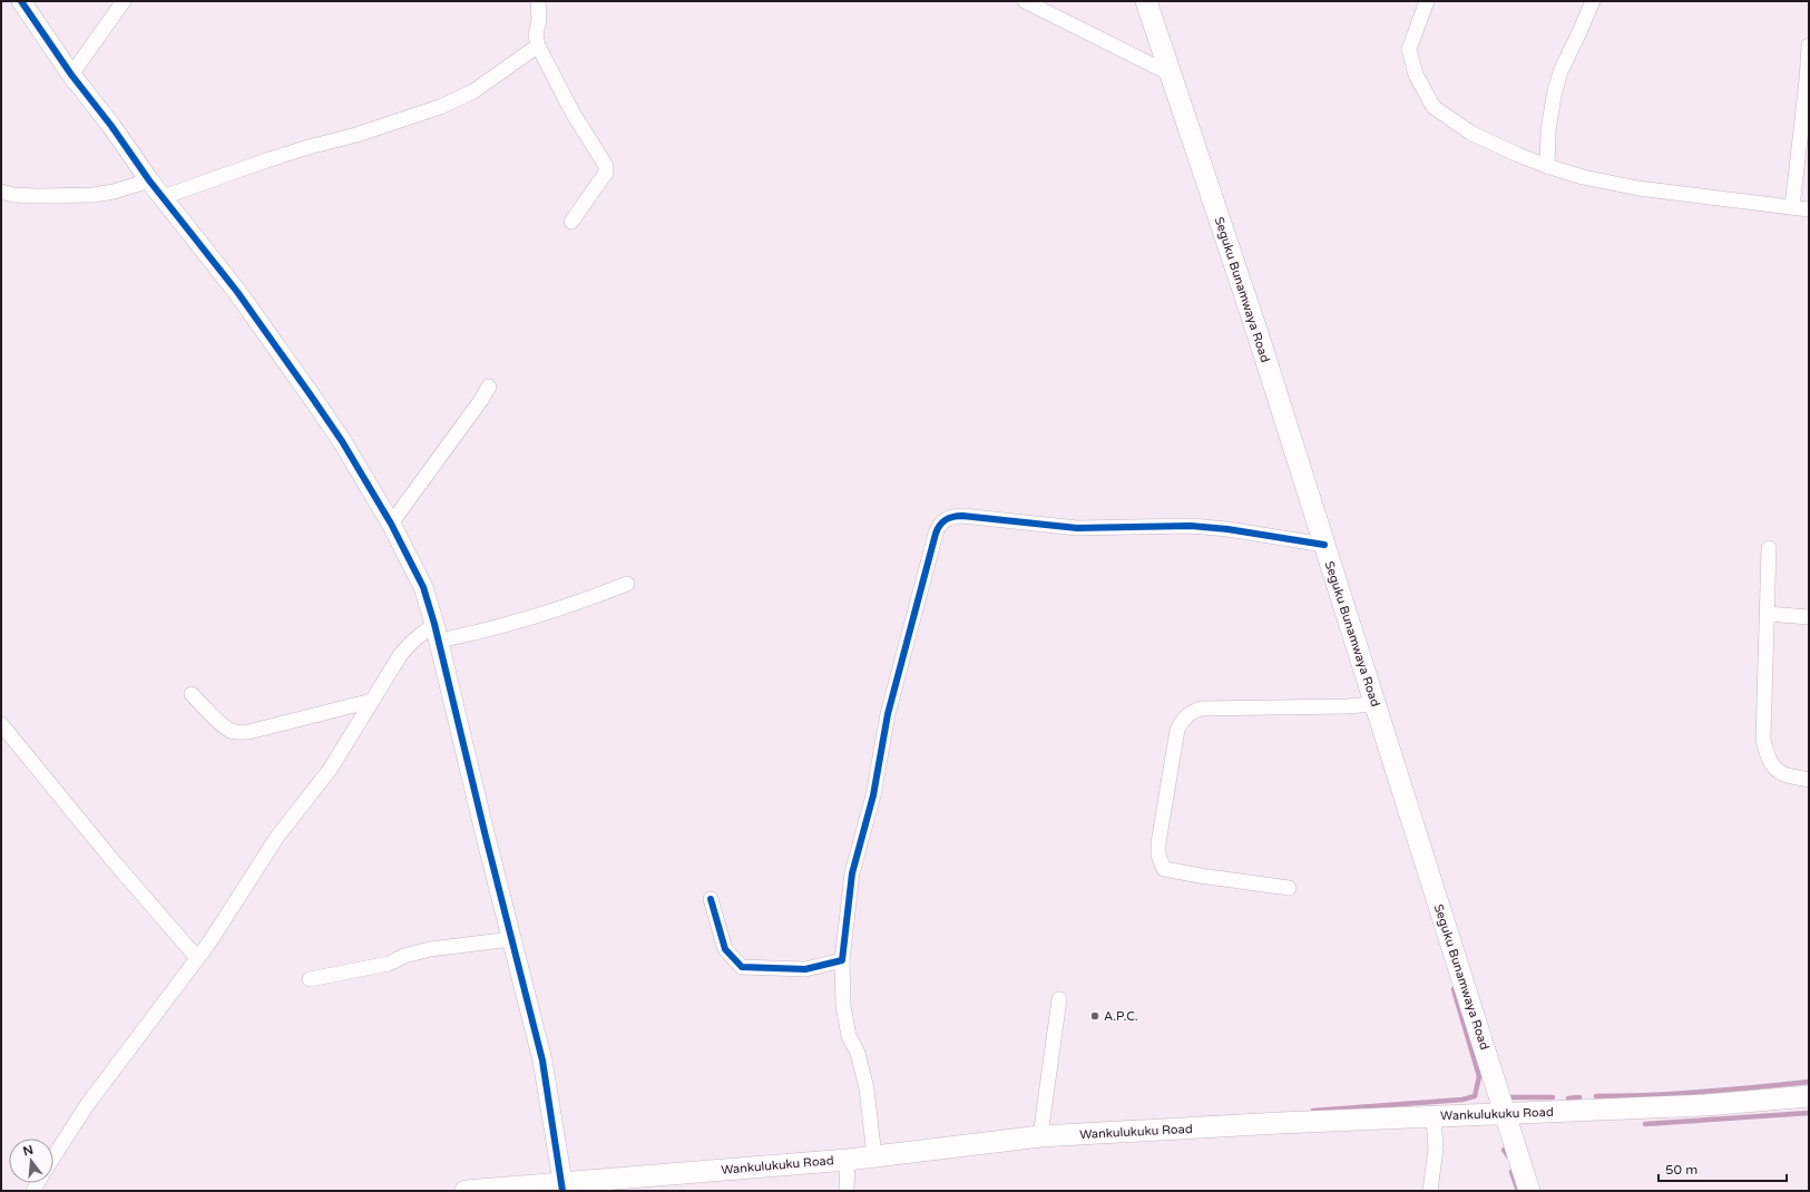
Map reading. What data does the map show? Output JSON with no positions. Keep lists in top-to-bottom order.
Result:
{
  "streets": {
    "main road": ["Seguku Bunamwaya Road", "Wankulukuku Road"]
  },
  "crossings": [
    ["Seguku Bunamwaya Road", "Wankulukuku Road"]
  ],
  "places": ["A.P.C."],
  "scale_bar": "50 m",
  "north": "top"
}
